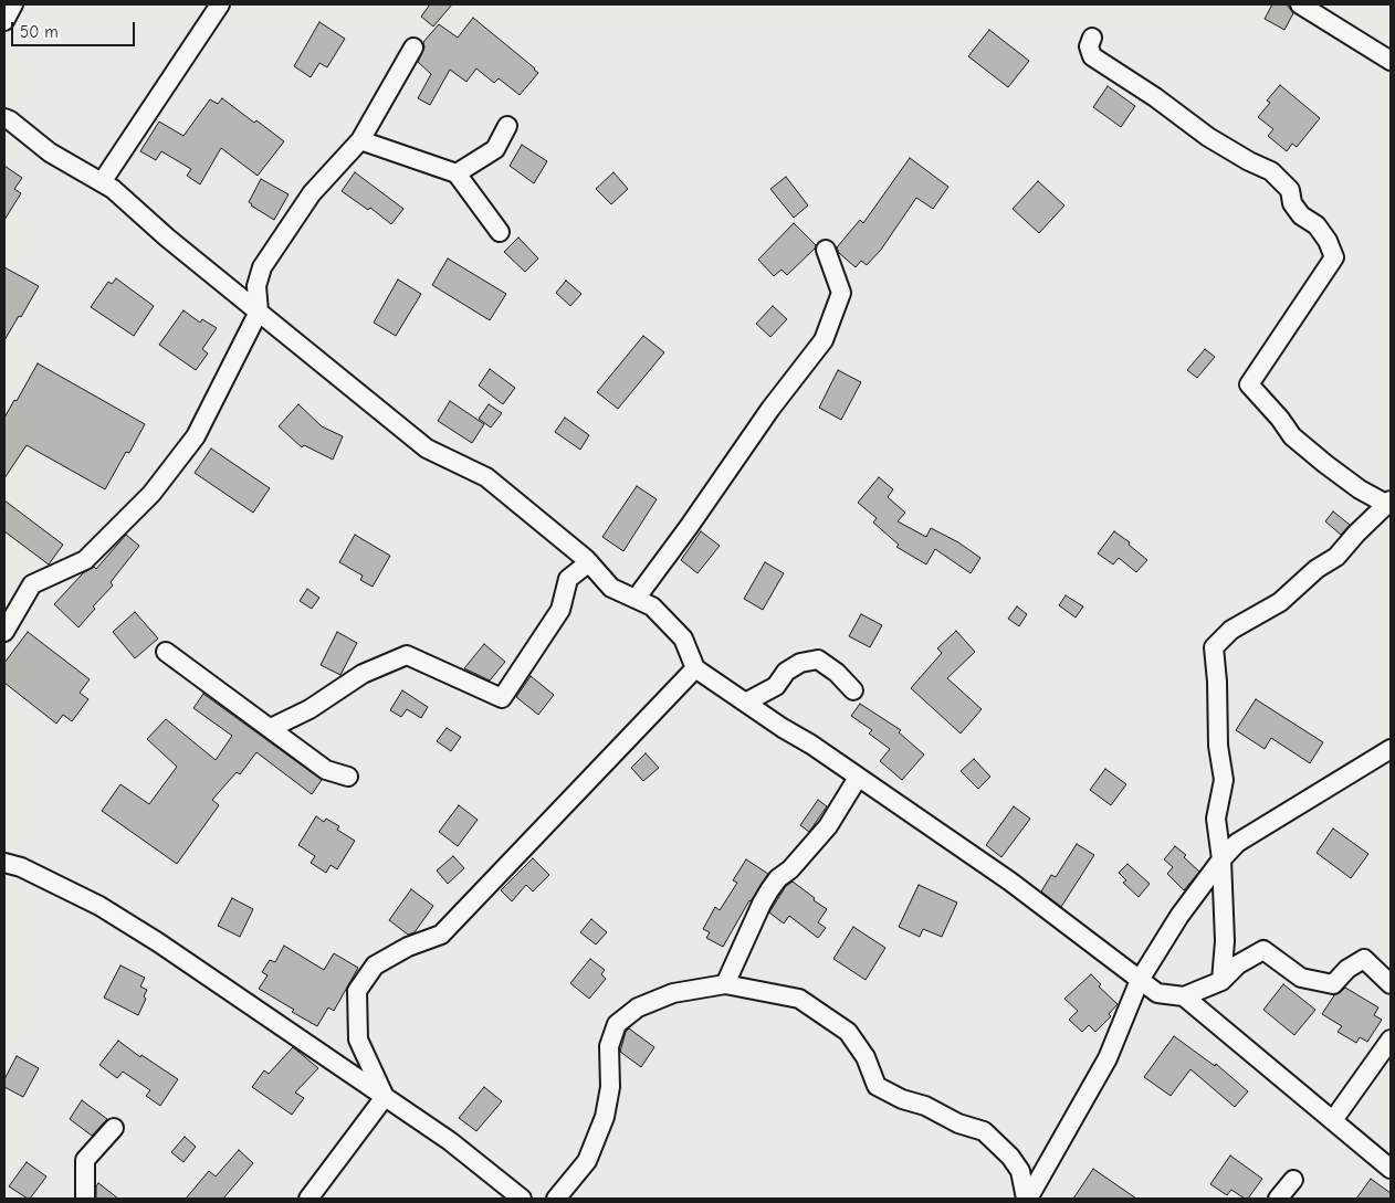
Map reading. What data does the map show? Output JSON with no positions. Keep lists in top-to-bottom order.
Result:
{
  "scale_bar": "50 m"
}
